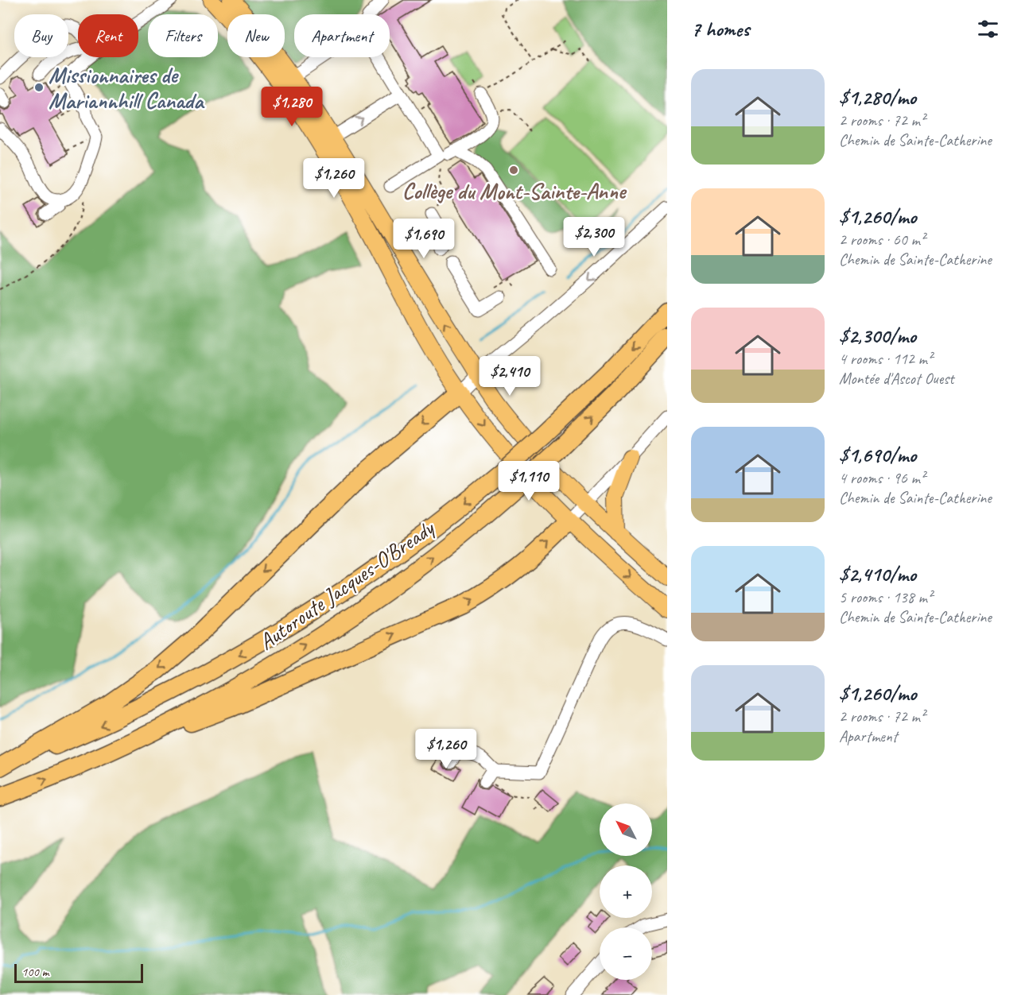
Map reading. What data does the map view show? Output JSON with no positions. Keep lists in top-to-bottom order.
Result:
{
  "streets": {
    "highway": ["Autoroute Jacques-O'Bready"]
  },
  "places": ["Missionnaires de Mariannhill Canada", "Collège du Mont-Sainte-Anne"],
  "scale_bar": "100 m",
  "north": "top left",
  "page": {
    "heading": "7 homes",
    "chip": [
      "Buy",
      "Rent",
      "Filters",
      "New",
      "Apartment"
    ],
    "list": [
      {
        "name": "$1,280/mo",
        "note": "2 rooms · 72 m² · Chemin de Sainte-Catherine"
      },
      {
        "name": "$1,260/mo",
        "note": "2 rooms · 60 m² · Chemin de Sainte-Catherine"
      },
      {
        "name": "$2,300/mo",
        "note": "4 rooms · 112 m² · Montée d'Ascot Ouest"
      },
      {
        "name": "$1,690/mo",
        "note": "4 rooms · 96 m² · Chemin de Sainte-Catherine"
      },
      {
        "name": "$2,410/mo",
        "note": "5 rooms · 138 m² · Chemin de Sainte-Catherine"
      },
      {
        "name": "$1,260/mo",
        "note": "2 rooms · 72 m² · Apartment"
      }
    ],
    "price": [
      "$1,280",
      "$1,260",
      "$2,300",
      "$1,690",
      "$2,410",
      "$1,110",
      "$1,260"
    ],
    "map_buttons": ["+", "−"],
    "scale": "100 m"
  }
}
